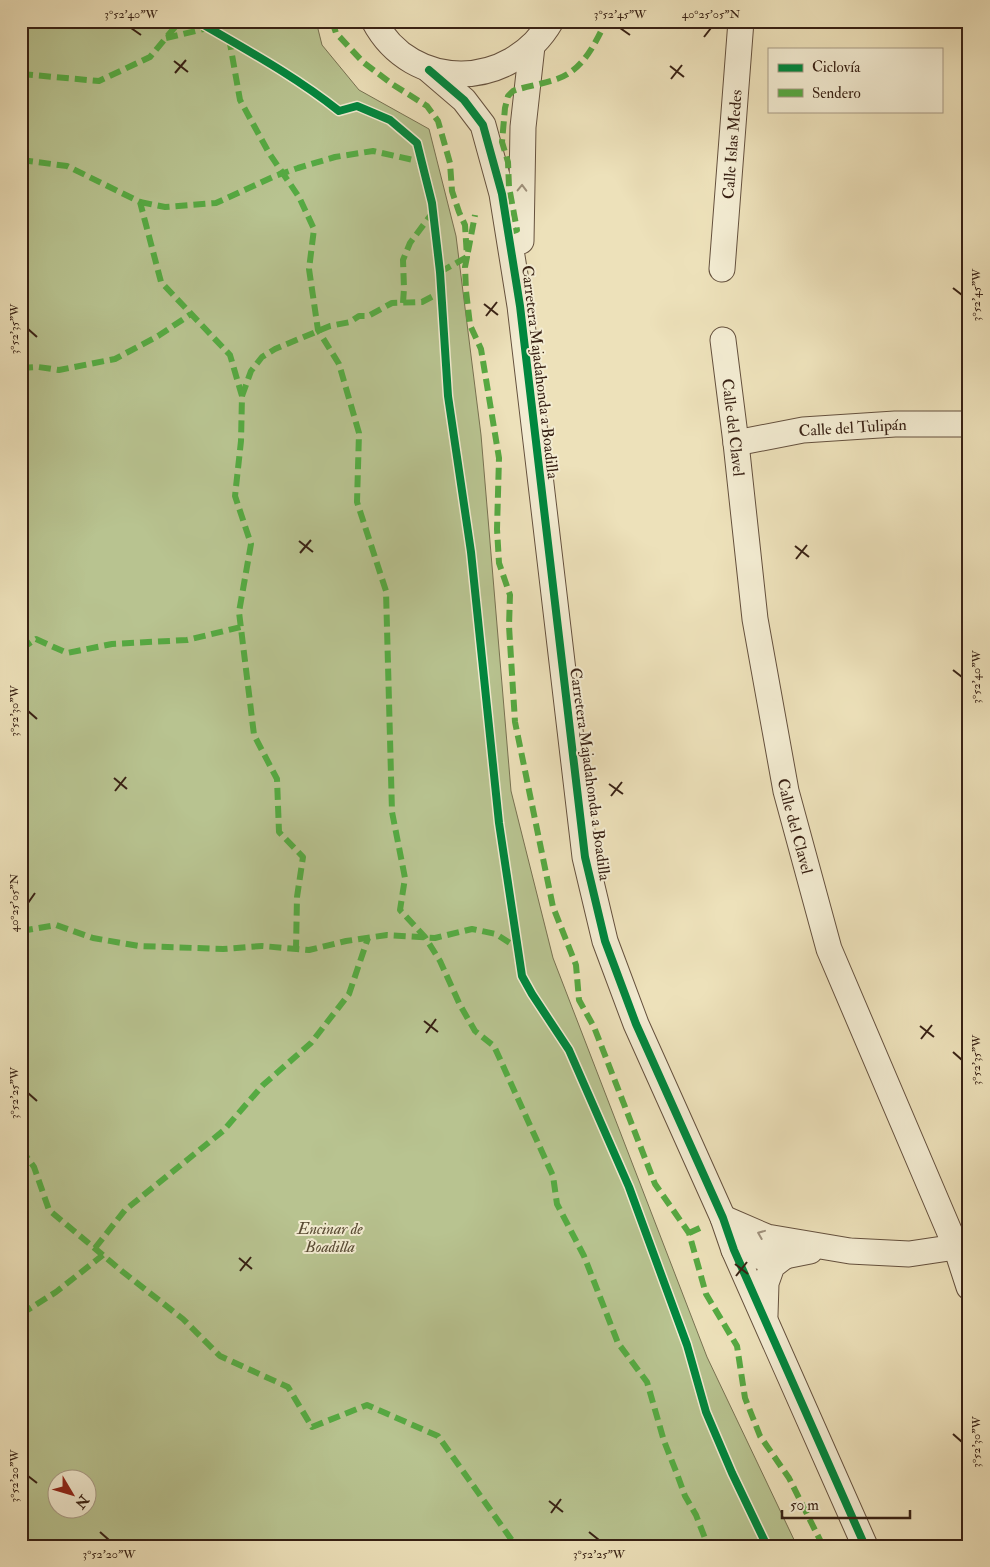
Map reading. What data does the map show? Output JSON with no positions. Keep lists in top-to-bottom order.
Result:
{
  "streets": {
    "street": [
      "Calle Islas Medes",
      "Carretera Majadahonda a Boadilla",
      "Calle del Clavel",
      "Calle del Tulipán"
    ]
  },
  "crossings": [
    ["Calle del Clavel", "Calle del Tulipán"]
  ],
  "parks": ["Encinar de Boadilla"],
  "legend": ["Ciclovía", "Sendero"],
  "scale_bar": "50 m",
  "north": "bottom right",
  "coordinates": [
    "3°52'40\"W",
    "3°52'45\"W",
    "40°25'05\"N",
    "3°52'35\"W",
    "3°52'30\"W",
    "3°52'25\"W",
    "3°52'20\"W"
  ]
}
